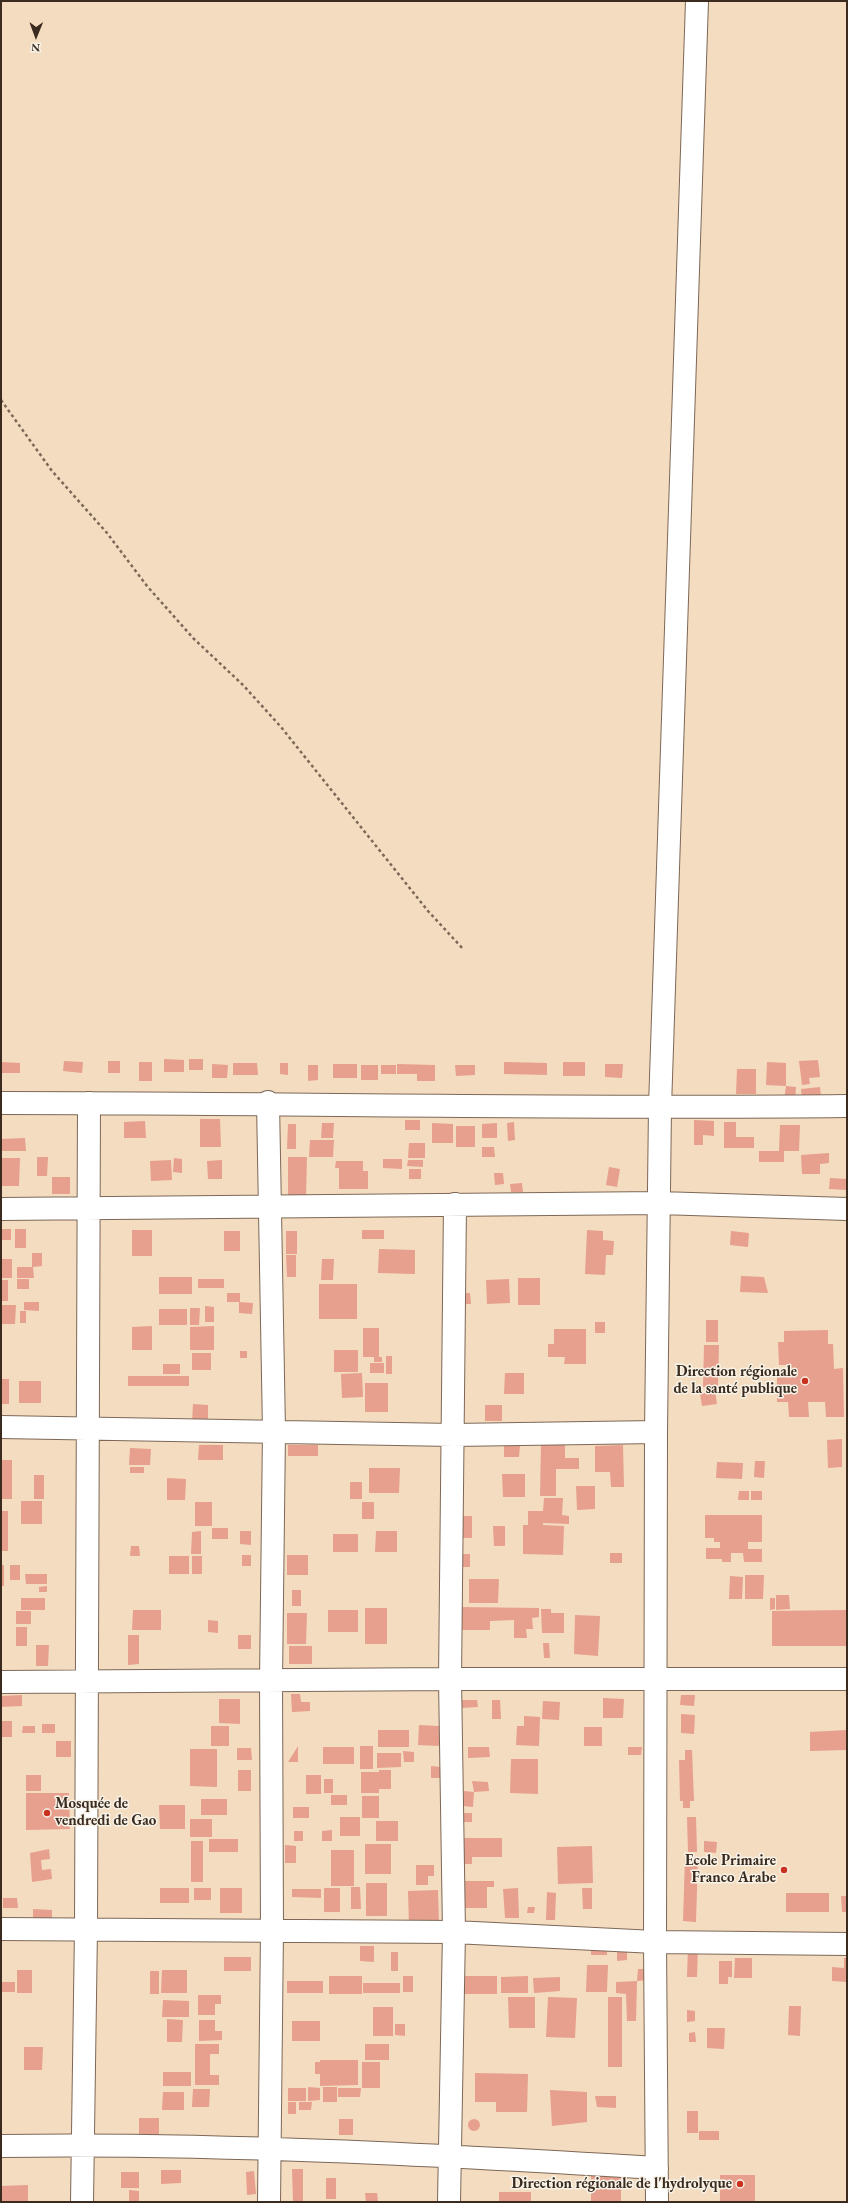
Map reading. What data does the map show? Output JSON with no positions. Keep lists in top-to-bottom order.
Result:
{
  "places": [
    "Direction régionale de la santé publique",
    "Mosquée de vendredi de Gao",
    "Ecole Primaire Franco Arabe",
    "Direction régionale de l'hydrolyque"
  ],
  "north": "bottom"
}
